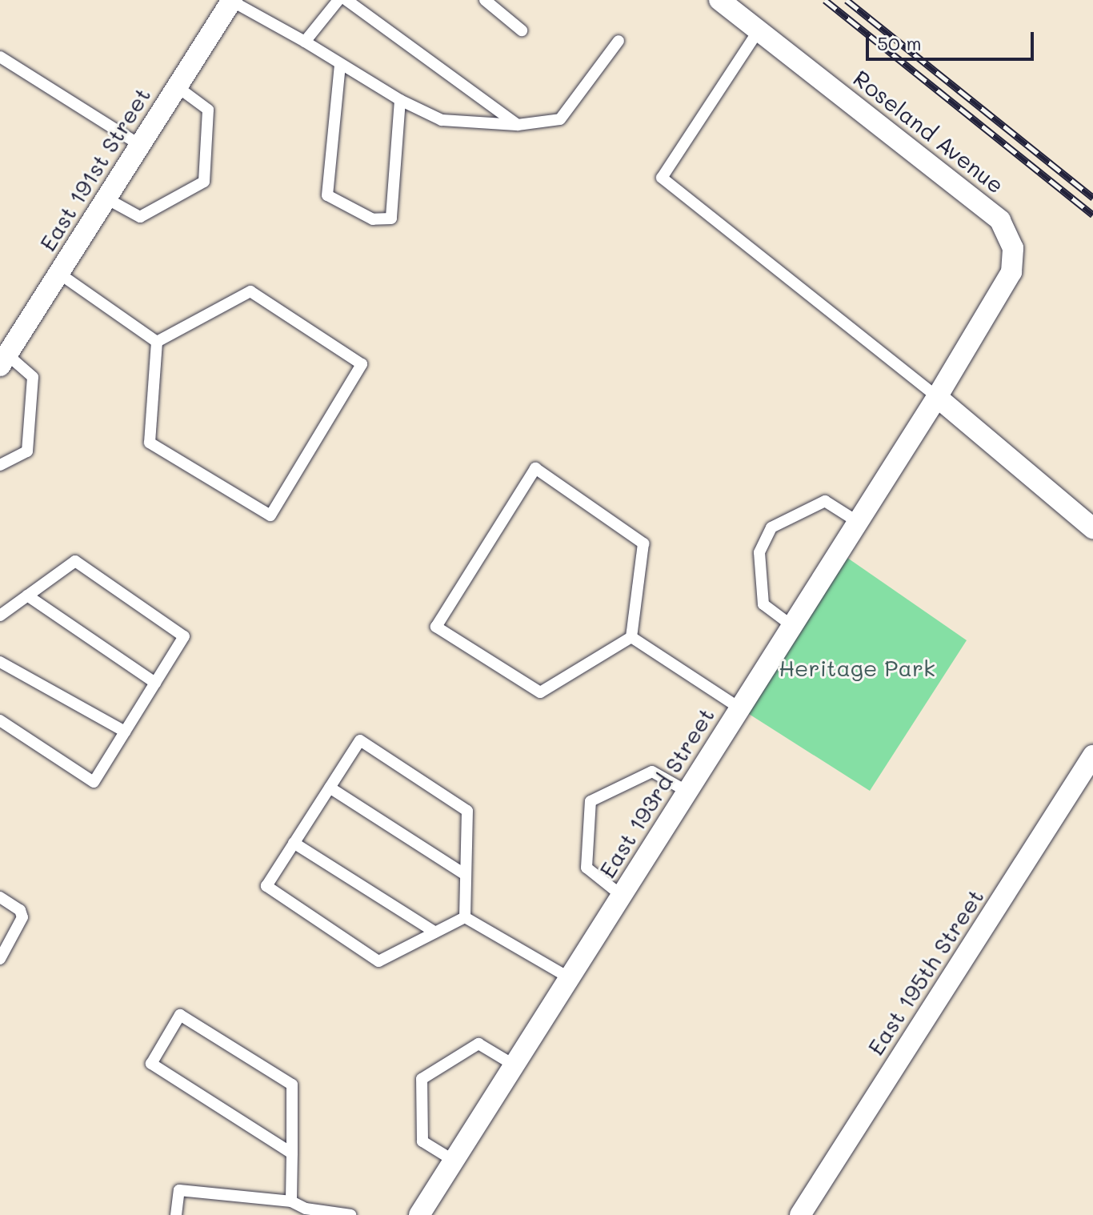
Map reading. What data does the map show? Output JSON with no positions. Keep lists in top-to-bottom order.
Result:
{
  "streets": {
    "street": [
      "Roseland Avenue",
      "East 191st Street",
      "East 193rd Street",
      "East 195th Street"
    ]
  },
  "crossings": [
    ["Roseland Avenue", "East 193rd Street"]
  ],
  "parks": ["Heritage Park"],
  "scale_bar": "50 m"
}
